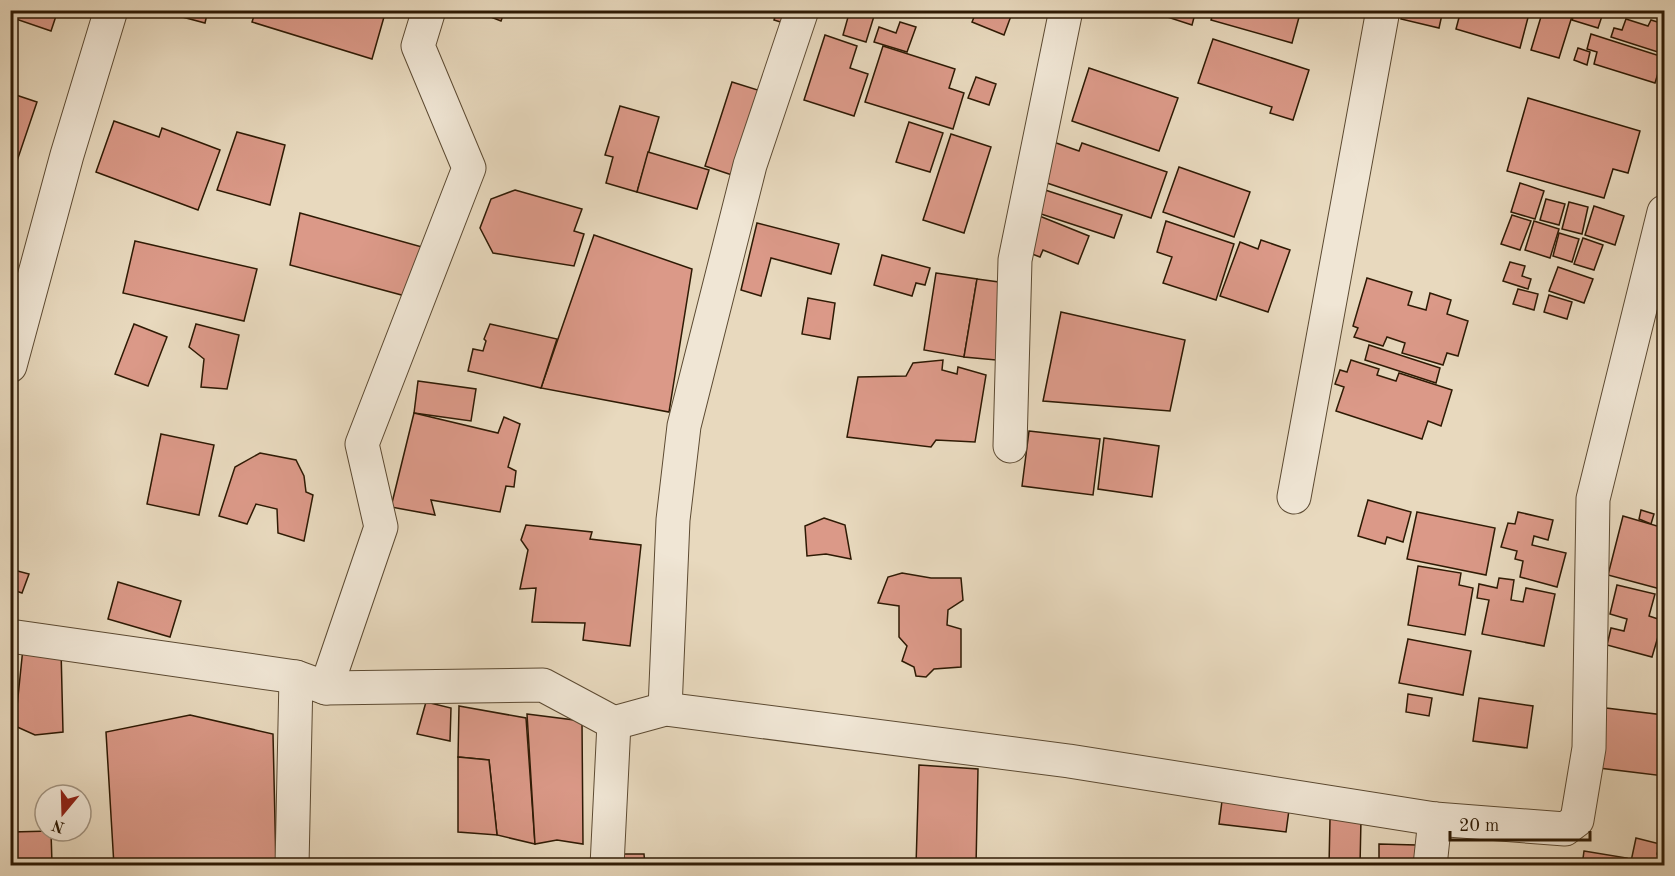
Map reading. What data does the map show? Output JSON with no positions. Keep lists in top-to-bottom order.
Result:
{
  "scale_bar": "20 m",
  "north": "bottom"
}
